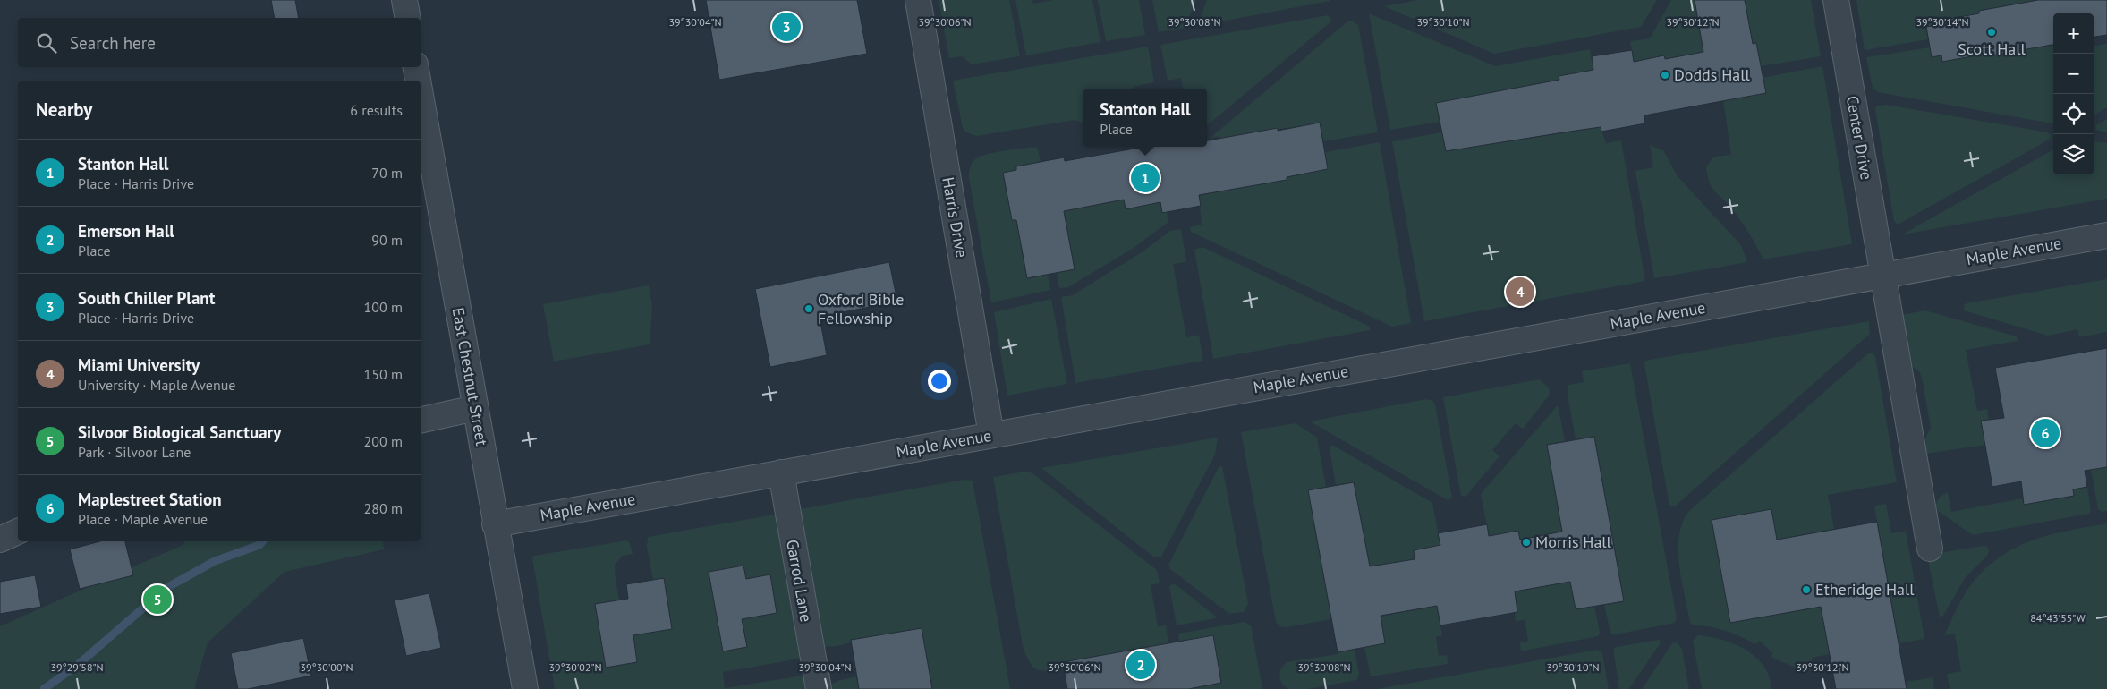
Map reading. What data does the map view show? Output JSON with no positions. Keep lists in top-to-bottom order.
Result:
{
  "streets": {
    "street": [
      "Center Drive",
      "Harris Drive",
      "Maple Avenue",
      "East Chestnut Street",
      "Garrod Lane"
    ]
  },
  "crossings": [
    ["Center Drive", "Maple Avenue"],
    ["Harris Drive", "Maple Avenue"],
    ["Maple Avenue", "East Chestnut Street"],
    ["Maple Avenue", "Garrod Lane"]
  ],
  "places": [
    "Scott Hall",
    "Dodds Hall",
    "Oxford Bible Fellowship",
    "Morris Hall",
    "Etheridge Hall"
  ],
  "page": {
    "pins": [
      "3",
      "1",
      "4",
      "6",
      "5",
      "2"
    ],
    "map_buttons": ["+", "−"],
    "search": "Search here",
    "heading": ["Nearby", "6 results"],
    "popup": ["Stanton Hall", "Place"],
    "list": [
      {
        "mark": "1",
        "name": "Stanton Hall",
        "note": "Place · Harris Drive",
        "value": "70 m"
      },
      {
        "mark": "2",
        "name": "Emerson Hall",
        "note": "Place",
        "value": "90 m"
      },
      {
        "mark": "3",
        "name": "South Chiller Plant",
        "note": "Place · Harris Drive",
        "value": "100 m"
      },
      {
        "mark": "4",
        "name": "Miami University",
        "note": "University · Maple Avenue",
        "value": "150 m"
      },
      {
        "mark": "5",
        "name": "Silvoor Biological Sanctuary",
        "note": "Park · Silvoor Lane",
        "value": "200 m"
      },
      {
        "mark": "6",
        "name": "Maplestreet Station",
        "note": "Place · Maple Avenue",
        "value": "280 m"
      }
    ]
  },
  "coordinates": [
    "39°30'04\"N",
    "39°30'06\"N",
    "39°30'08\"N",
    "39°30'10\"N",
    "39°30'12\"N",
    "39°30'14\"N",
    "84°43'55\"W",
    "39°29'58\"N",
    "39°30'00\"N",
    "39°30'02\"N"
  ]
}
